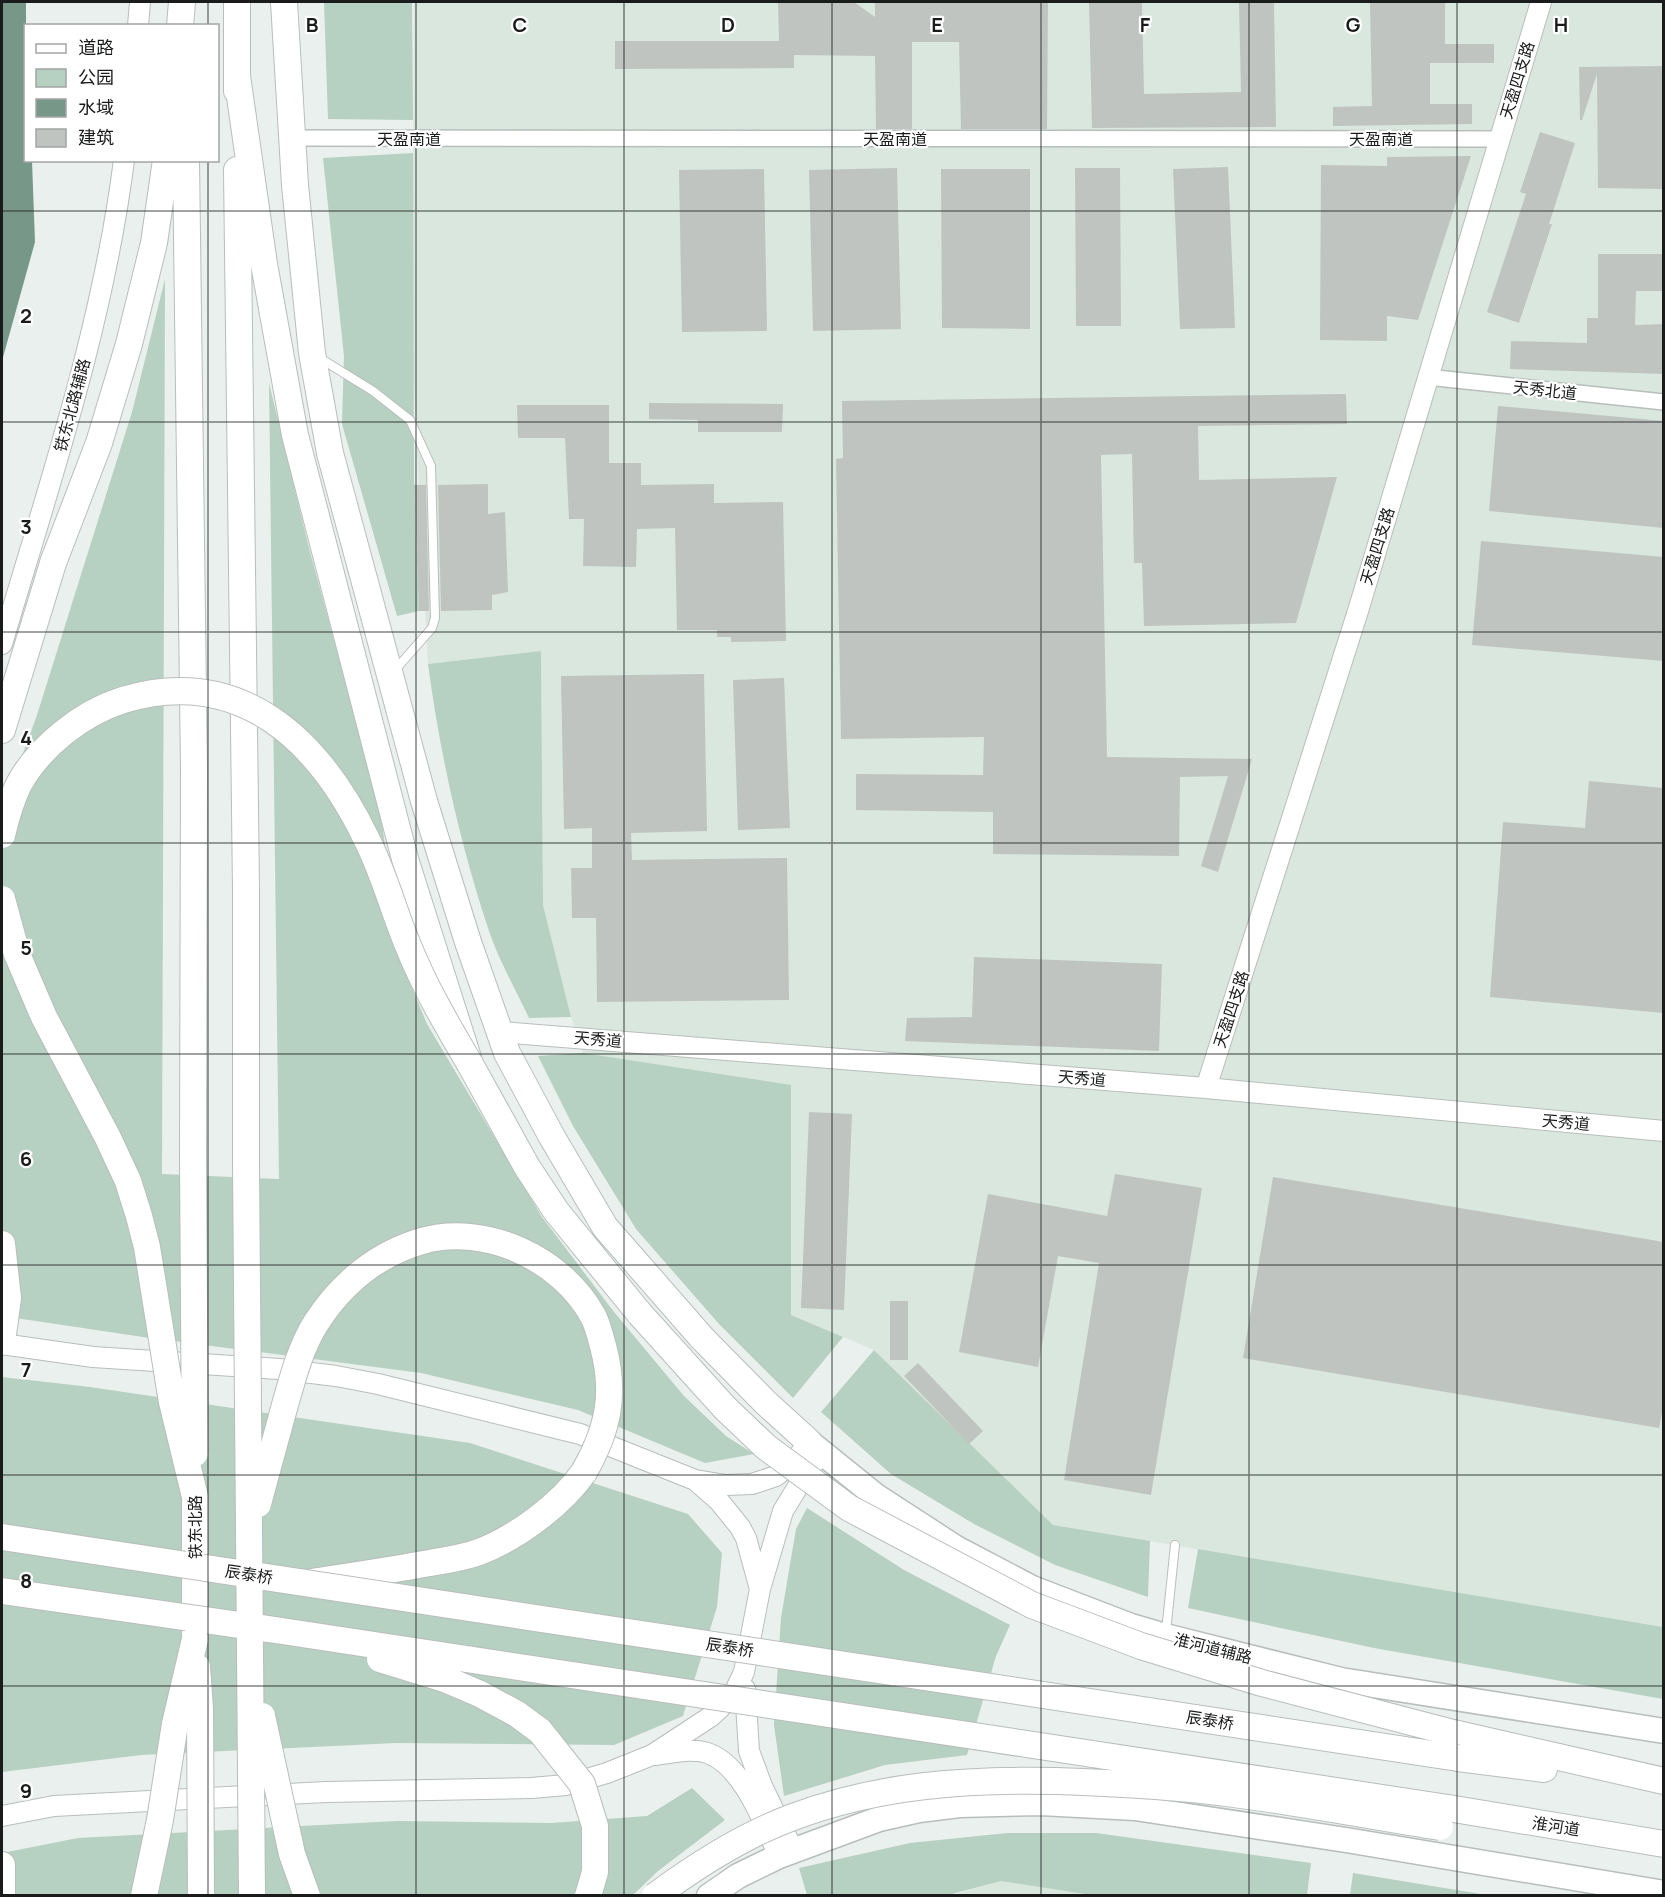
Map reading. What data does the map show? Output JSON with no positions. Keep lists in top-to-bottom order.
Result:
{
  "streets": {
    "highway": ["铁东北路", "辰泰桥", "淮河道"],
    "main road": ["淮河道辅路"],
    "street": [
      "天盈四支路",
      "天盈南道",
      "天秀北道",
      "铁东北路辅路",
      "天秀道"
    ]
  },
  "crossings": [
    ["天盈四支路", "天盈南道"],
    ["天盈四支路", "天秀北道"],
    ["天盈四支路", "天秀道"]
  ],
  "legend": [
    "道路",
    "公园",
    "水域",
    "建筑"
  ],
  "grid": {
    "columns": [
      "B",
      "C",
      "D",
      "E",
      "F",
      "G",
      "H"
    ],
    "rows": [
      "2",
      "3",
      "4",
      "5",
      "6",
      "7",
      "8",
      "9"
    ]
  }
}
